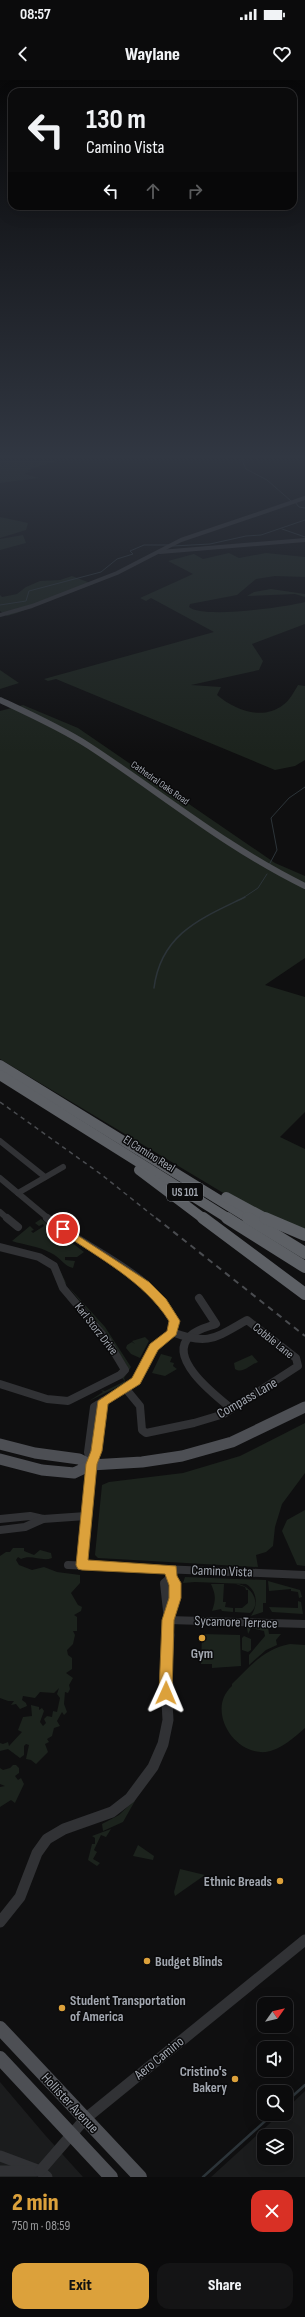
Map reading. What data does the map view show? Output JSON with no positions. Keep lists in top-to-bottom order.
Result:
{
  "streets": {
    "highway": ["El Camino Real", "US 101"],
    "main road": ["Cathedral Oaks Road", "Hollister Avenue"],
    "street": [
      "Karl Storz Drive",
      "Cobble Lane",
      "Compass Lane",
      "Camino Vista",
      "Sycamore Terrace",
      "Aero Camino"
    ]
  },
  "crossings": [
    ["Cobble Lane", "Compass Lane"],
    ["Aero Camino", "Hollister Avenue"]
  ],
  "places": [
    "Gym",
    "Ethnic Breads",
    "Budget Blinds",
    "Student Transportation of America",
    "Cristino's Bakery"
  ],
  "north": "top right",
  "page": {
    "status": "08:57",
    "header": "Waylane",
    "turn": ["130 m", "Camino Vista"],
    "heading": ["2 min", "750 m · 08:59"],
    "buttons": ["Exit", "Share"]
  }
}
